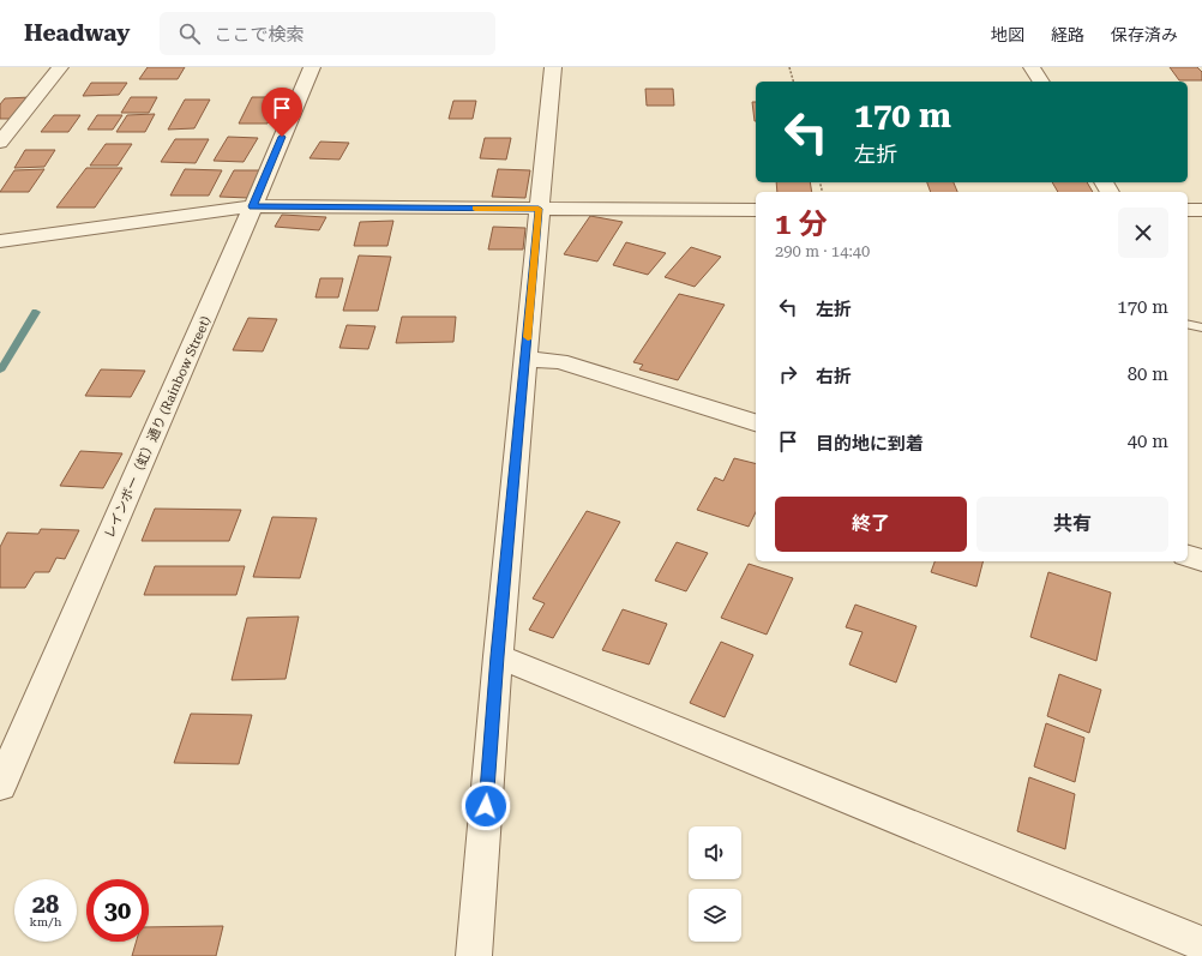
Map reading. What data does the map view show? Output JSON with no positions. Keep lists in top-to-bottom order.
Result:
{
  "streets": {
    "street": ["レインボー（虹）通り (Rainbow Street)"]
  },
  "page": {
    "header": "Headway",
    "search": "ここで検索",
    "nav": ["地図", "経路", "保存済み"],
    "turn": ["170 m", "左折"],
    "heading": ["1 分", "290 m · 14:40"],
    "list": [
      {
        "name": "左折",
        "value": "170 m"
      },
      {
        "name": "右折",
        "value": "80 m"
      },
      {
        "name": "目的地に到着",
        "value": "40 m"
      }
    ],
    "buttons": ["終了", "共有"],
    "speed": "28 km/h",
    "limit": "30"
  }
}
